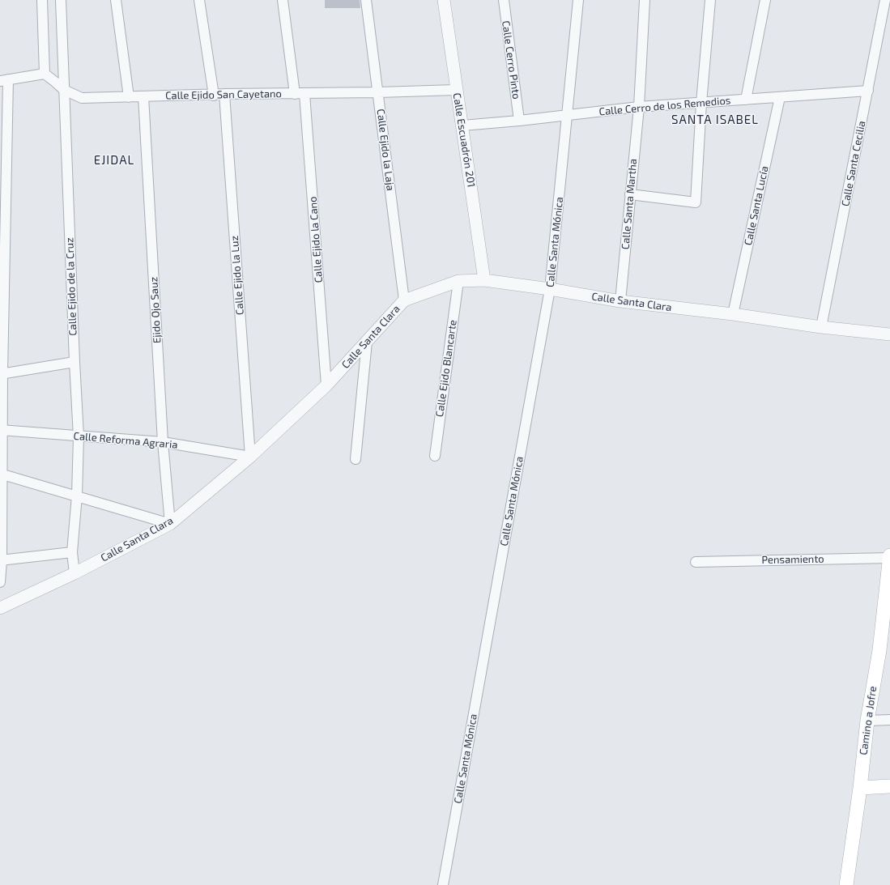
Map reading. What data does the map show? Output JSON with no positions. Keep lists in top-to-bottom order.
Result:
{
  "streets": {
    "main road": ["Camino a Jofre"],
    "street": [
      "Calle Cerro Pinto",
      "Calle Ejido San Cayetano",
      "Calle Cerro de los Remedios",
      "Calle Escuadrón 201",
      "Calle Ejido la Laja",
      "Calle Santa Cecilia",
      "Calle Santa Martha",
      "Calle Santa Lucía",
      "Calle Ejido la Cano",
      "Calle Santa Mónica",
      "Calle Ejido la Luz",
      "Calle Ejido de la Cruz",
      "Calle Santa Clara",
      "Ejido Ojo Sauz",
      "Calle Ejido Blancarte",
      "Calle Reforma Agraria",
      "Pensamiento"
    ]
  },
  "crossings": [
    ["Calle Cerro Pinto", "Calle Cerro de los Remedios"],
    ["Calle Ejido San Cayetano", "Calle Escuadrón 201"],
    ["Calle Ejido San Cayetano", "Calle Ejido la Laja"],
    ["Calle Ejido San Cayetano", "Calle Ejido la Cano"],
    ["Calle Ejido San Cayetano", "Calle Ejido la Luz"],
    ["Calle Ejido San Cayetano", "Calle Ejido de la Cruz"],
    ["Calle Ejido San Cayetano", "Ejido Ojo Sauz"],
    ["Calle Cerro de los Remedios", "Calle Escuadrón 201"],
    ["Calle Cerro de los Remedios", "Calle Santa Cecilia"],
    ["Calle Cerro de los Remedios", "Calle Santa Martha"],
    ["Calle Cerro de los Remedios", "Calle Santa Lucía"],
    ["Calle Cerro de los Remedios", "Calle Santa Mónica"],
    ["Calle Escuadrón 201", "Calle Santa Clara"],
    ["Calle Ejido la Laja", "Calle Santa Clara"],
    ["Calle Santa Cecilia", "Calle Santa Clara"],
    ["Calle Santa Martha", "Calle Santa Clara"],
    ["Calle Santa Lucía", "Calle Santa Clara"],
    ["Calle Ejido la Cano", "Calle Santa Clara"],
    ["Calle Santa Mónica", "Calle Santa Clara"],
    ["Calle Ejido la Luz", "Calle Santa Clara"],
    ["Calle Ejido la Luz", "Calle Reforma Agraria"],
    ["Calle Ejido de la Cruz", "Calle Santa Clara"],
    ["Calle Ejido de la Cruz", "Calle Reforma Agraria"],
    ["Calle Santa Clara", "Ejido Ojo Sauz"],
    ["Calle Santa Clara", "Calle Ejido Blancarte"],
    ["Calle Santa Clara", "Calle Reforma Agraria"],
    ["Ejido Ojo Sauz", "Calle Reforma Agraria"],
    ["Pensamiento", "Camino a Jofre"]
  ],
  "districts": ["SANTA ISABEL", "EJIDAL"]
}
